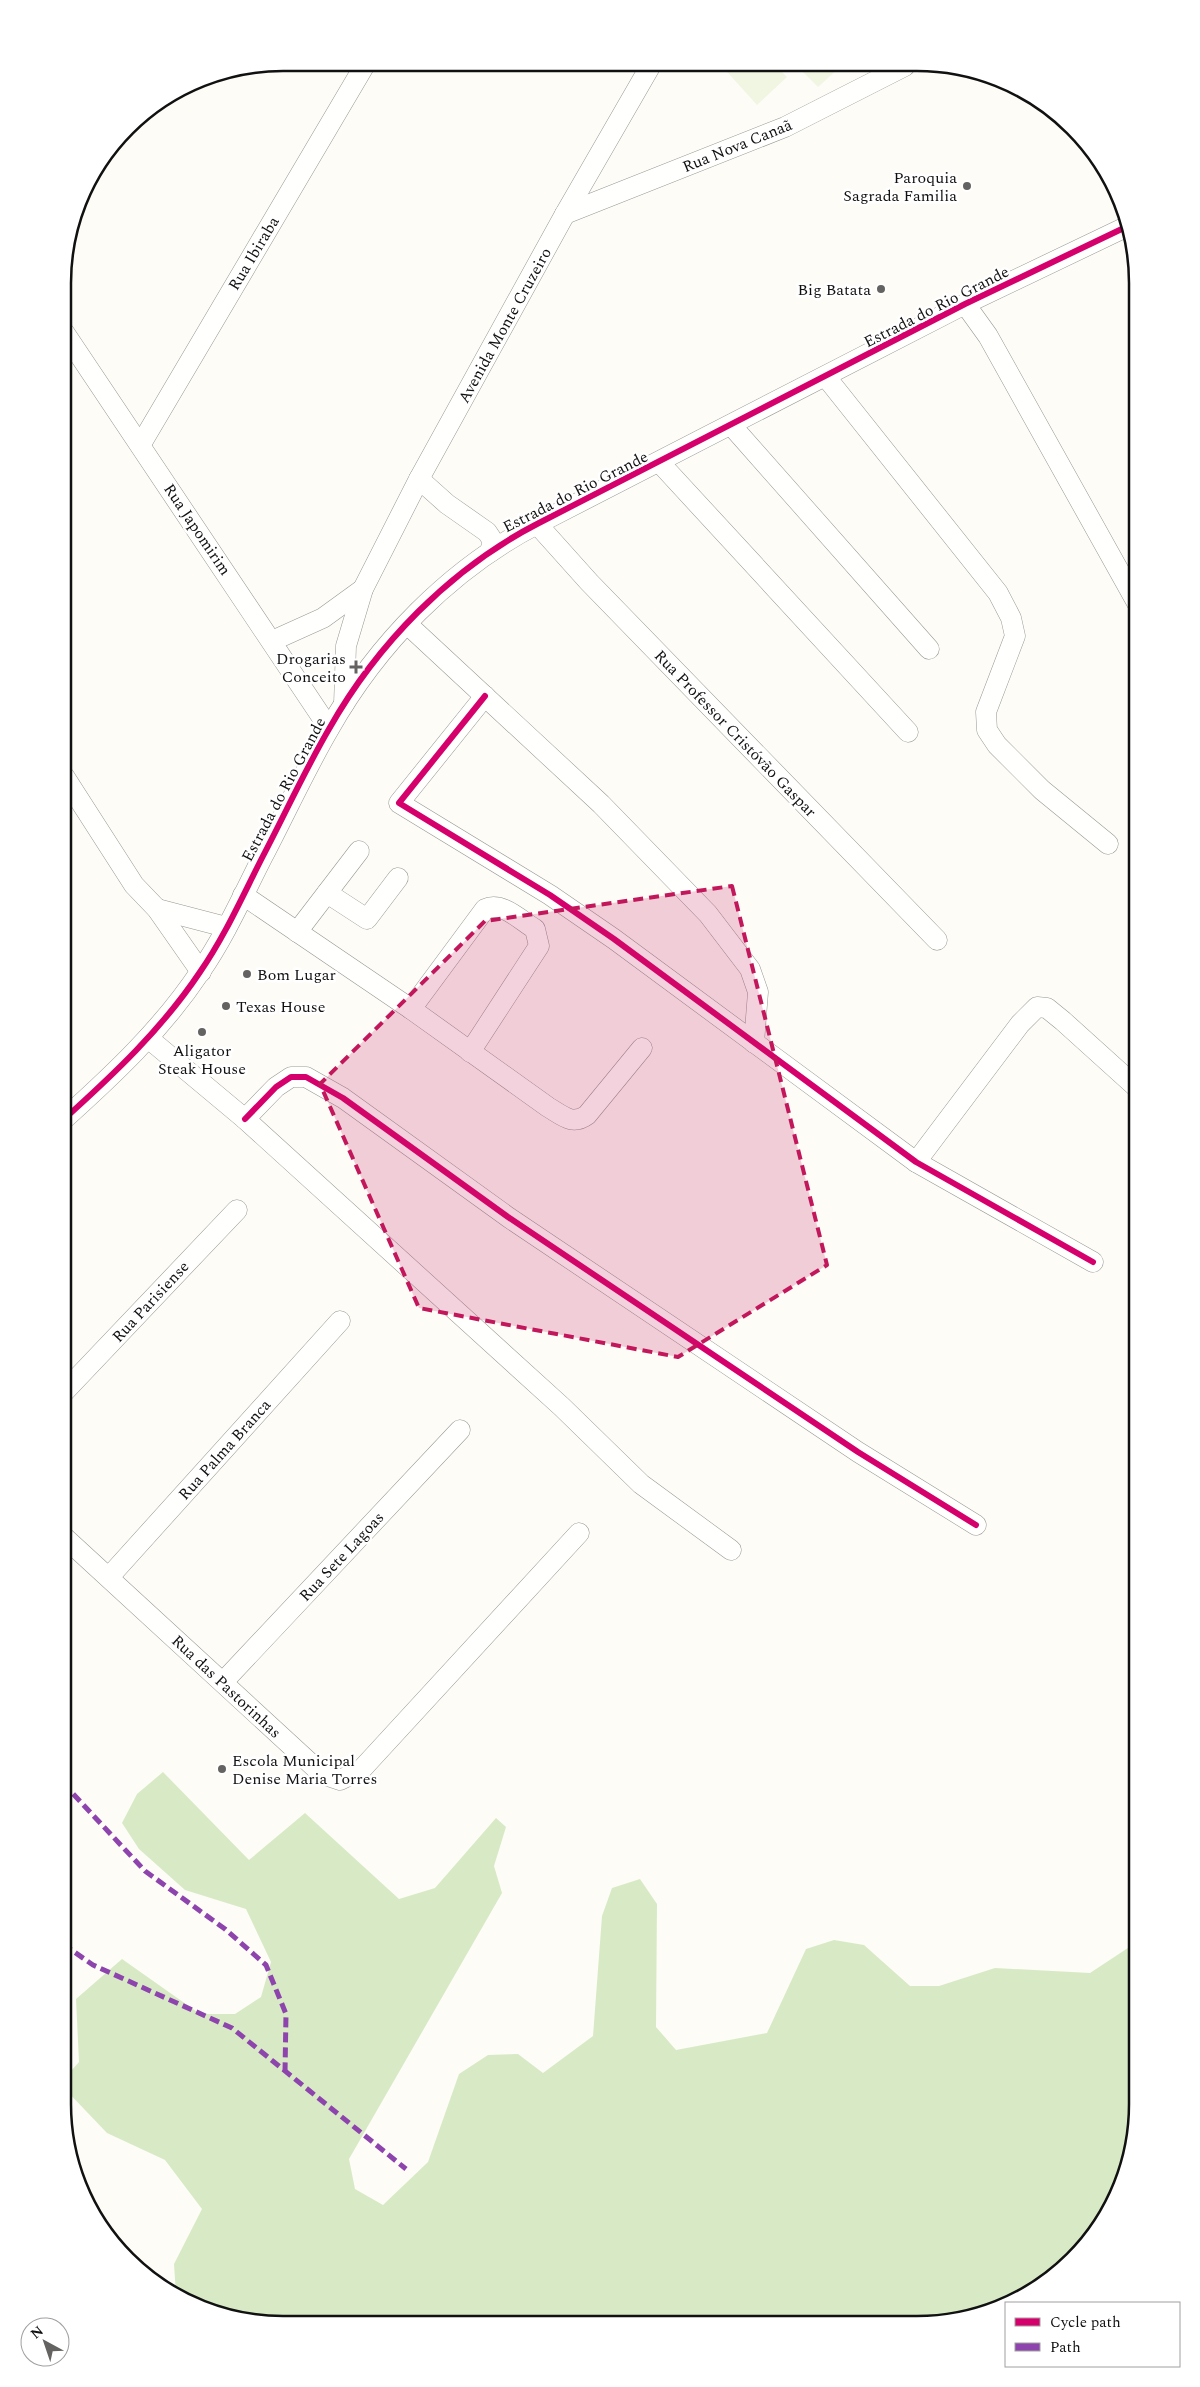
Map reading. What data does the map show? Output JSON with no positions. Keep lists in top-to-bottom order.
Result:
{
  "streets": {
    "street": [
      "Rua Nova Canaã",
      "Rua Ibiraba",
      "Estrada do Rio Grande",
      "Avenida Monte Cruzeiro",
      "Rua Japomirim",
      "Rua Professor Cristóvão Gaspar",
      "Rua Parisiense",
      "Rua Palma Branca",
      "Rua Sete Lagoas",
      "Rua das Pastorinhas"
    ]
  },
  "crossings": [
    ["Rua Nova Canaã", "Avenida Monte Cruzeiro"],
    ["Rua Ibiraba", "Rua Japomirim"],
    ["Estrada do Rio Grande", "Avenida Monte Cruzeiro"],
    ["Estrada do Rio Grande", "Rua Japomirim"],
    ["Estrada do Rio Grande", "Rua Professor Cristóvão Gaspar"],
    ["Avenida Monte Cruzeiro", "Rua Japomirim"],
    ["Rua Palma Branca", "Rua das Pastorinhas"],
    ["Rua Sete Lagoas", "Rua das Pastorinhas"]
  ],
  "places": {
    "other": [
      "Paroquia Sagrada Familia",
      "Big Batata",
      "Bom Lugar",
      "Texas House",
      "Aligator Steak House",
      "Escola Municipal Denise Maria Torres"
    ],
    "health": ["Drogarias Conceito"]
  },
  "legend": ["Cycle path", "Path"],
  "north": "top left"
}
